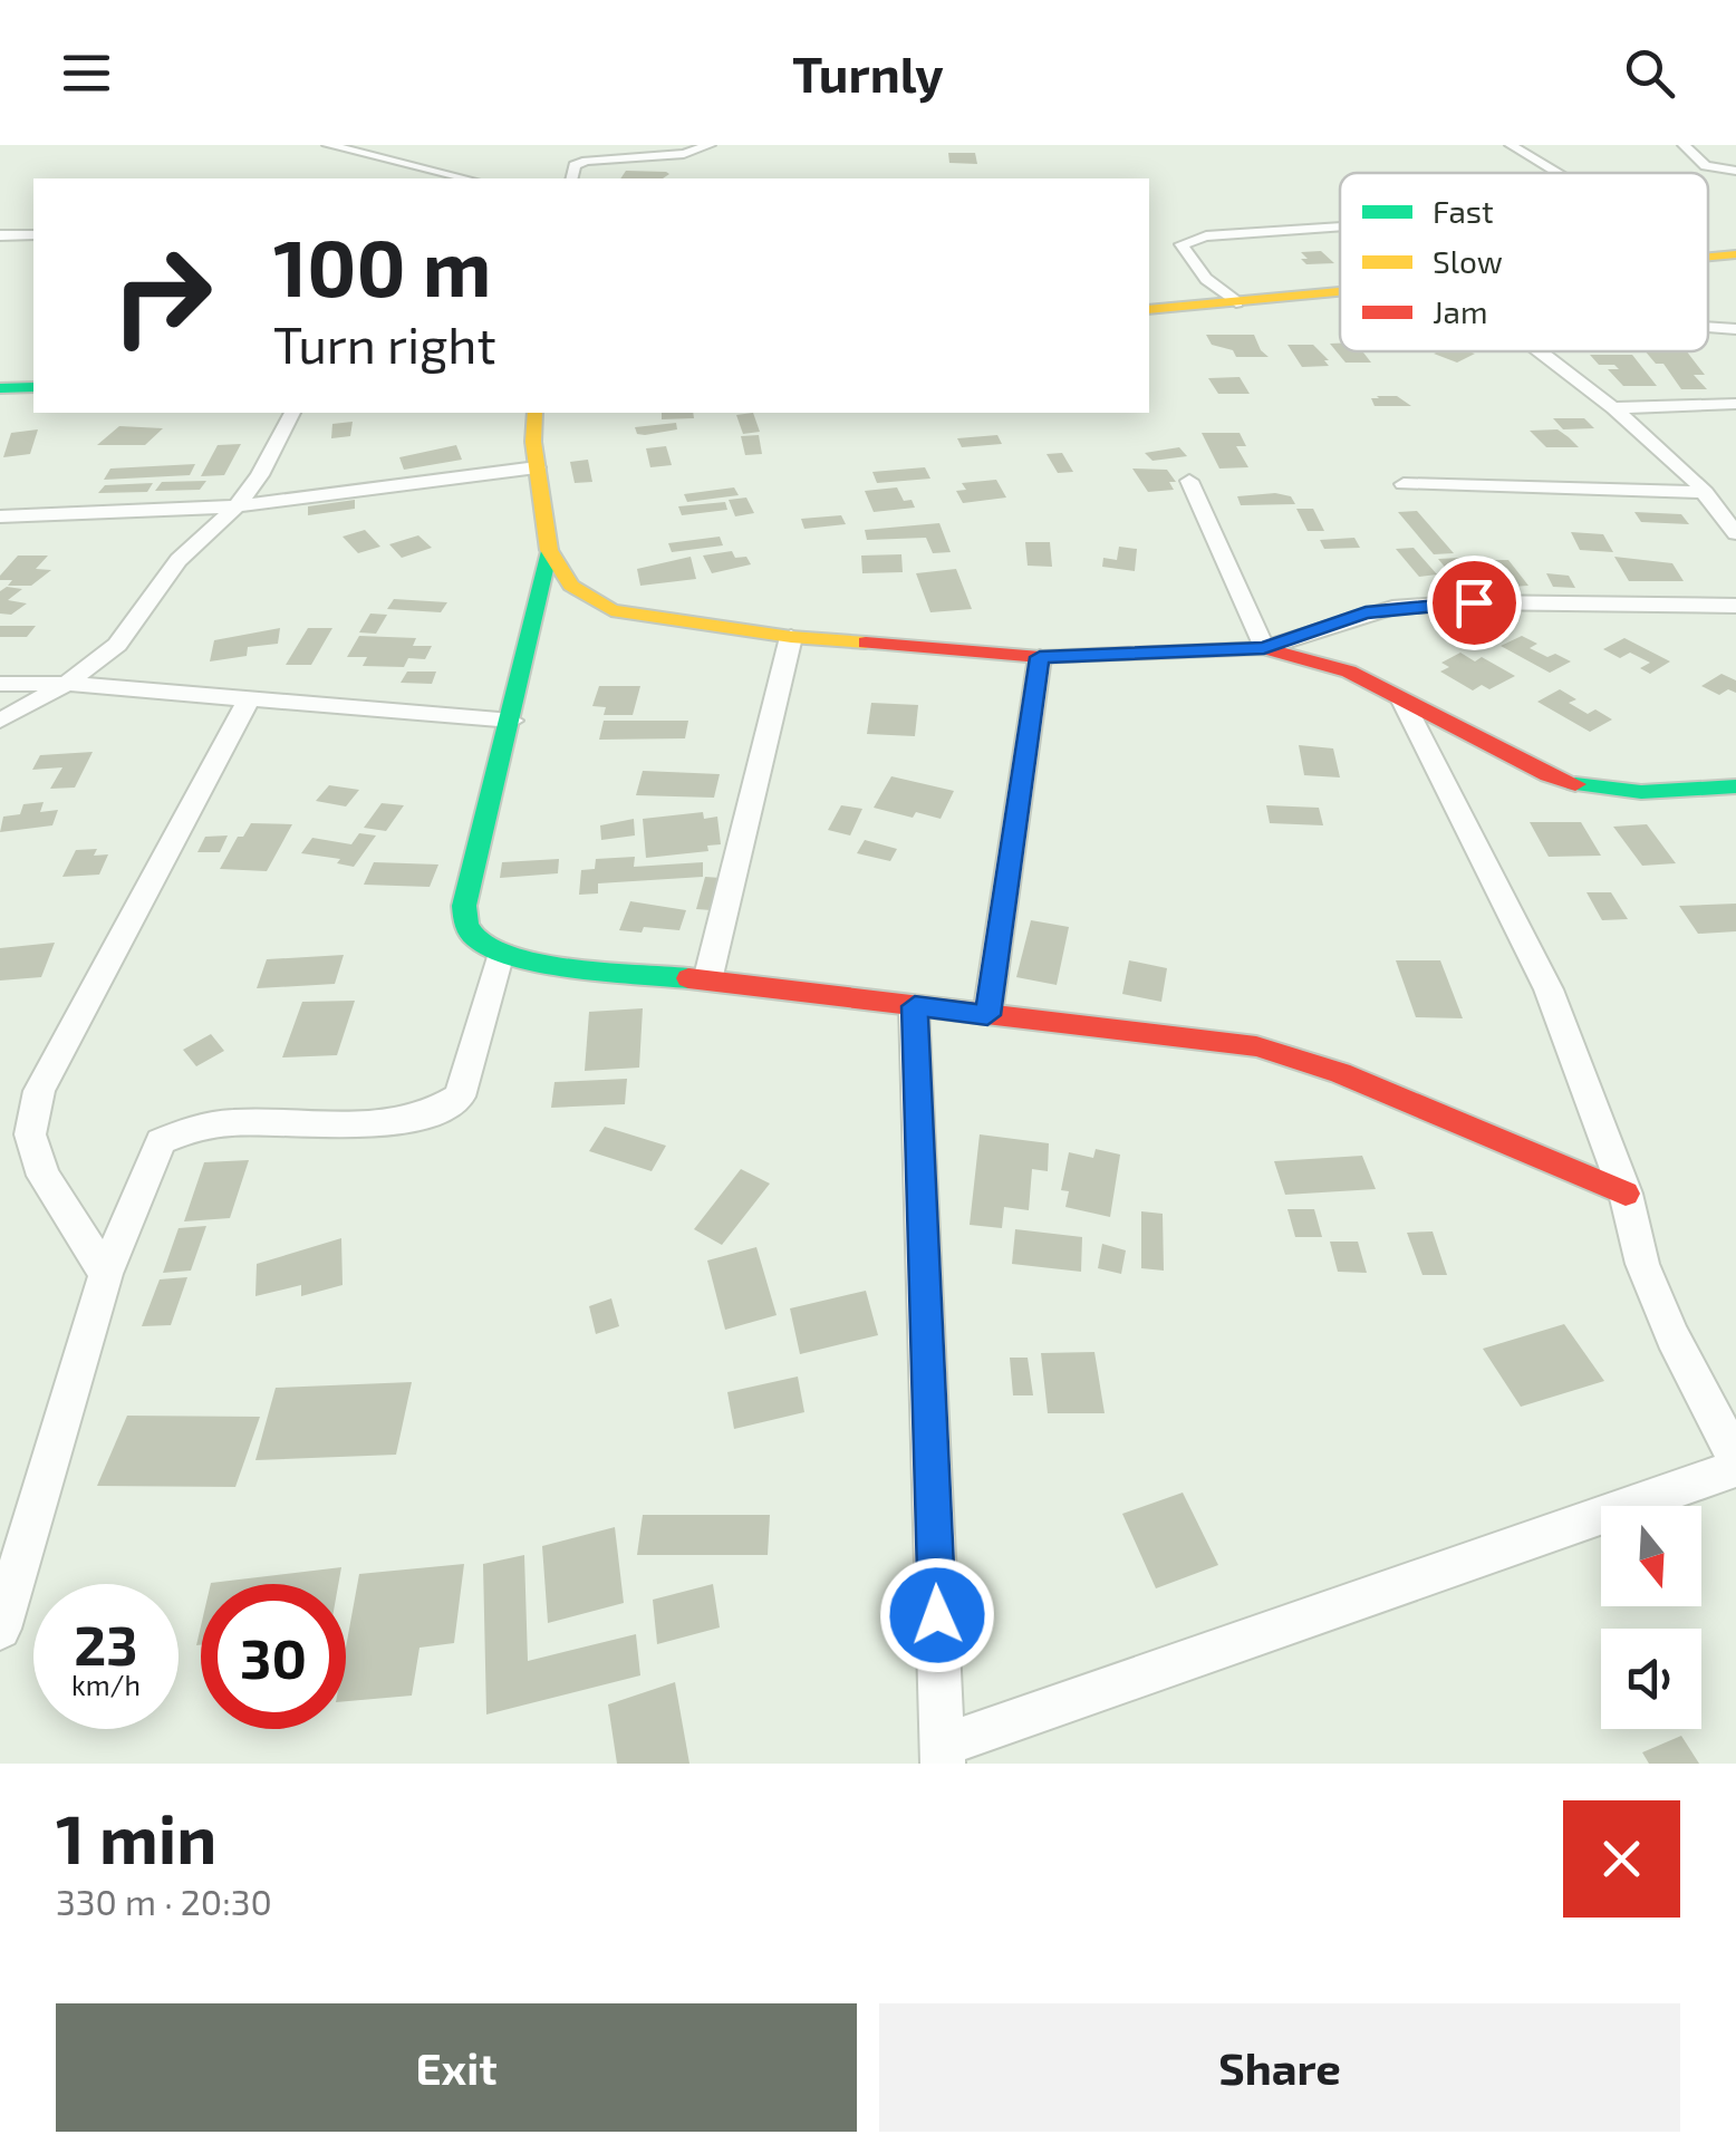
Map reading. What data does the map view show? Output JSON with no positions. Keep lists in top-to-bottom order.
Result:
{
  "legend": ["Fast", "Slow", "Jam"],
  "north": "bottom",
  "page": {
    "header": "Turnly",
    "turn": ["100 m", "Turn right"],
    "speed": "23 km/h",
    "limit": "30",
    "heading": ["1 min", "330 m · 20:30"],
    "buttons": ["Exit", "Share"]
  }
}
